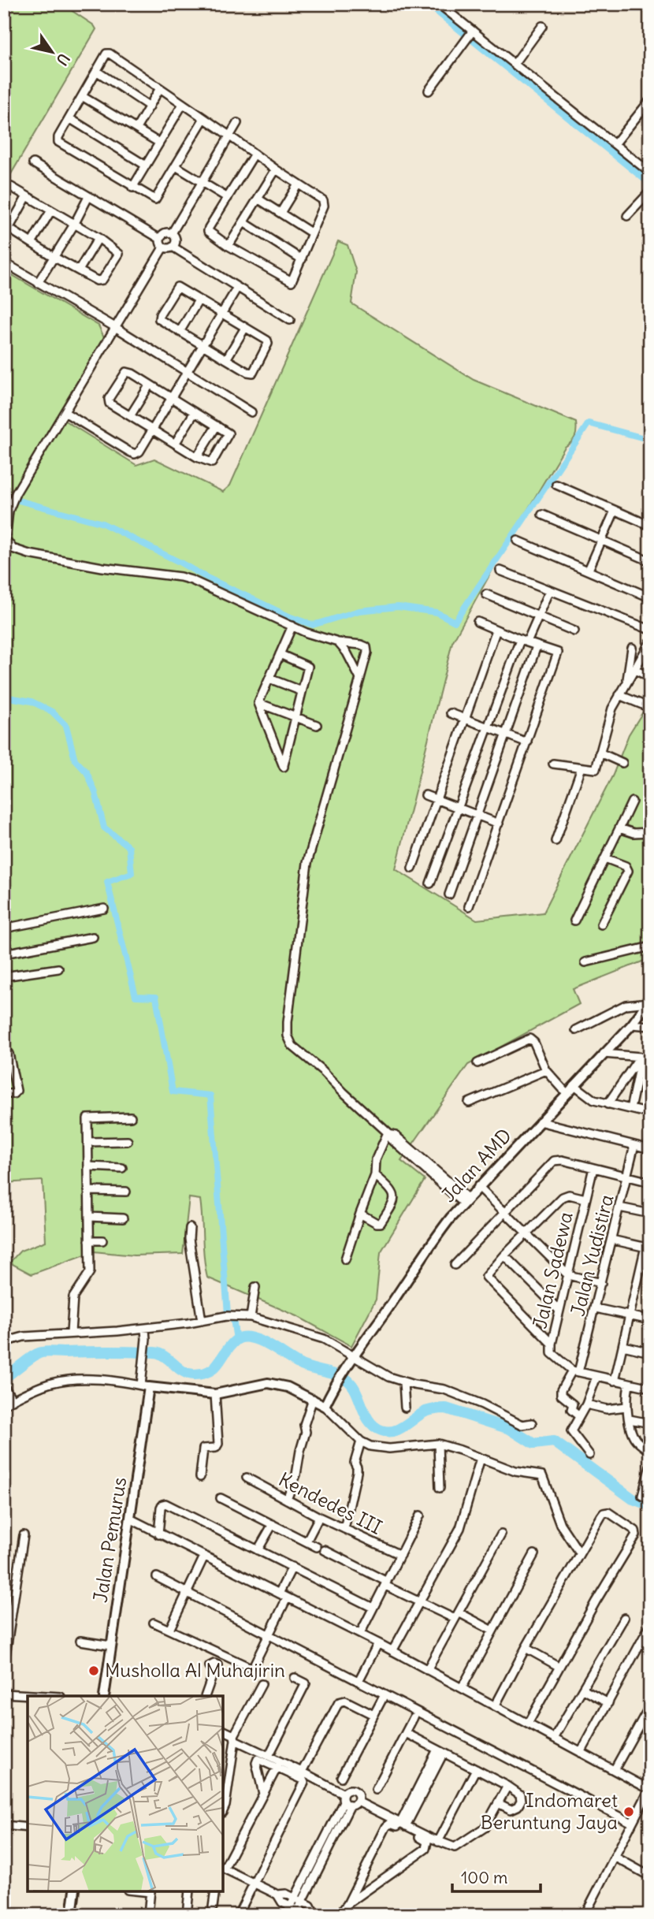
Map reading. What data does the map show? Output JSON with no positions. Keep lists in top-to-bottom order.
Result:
{
  "streets": {
    "street": [
      "Jalan AMD",
      "Jalan Yudistira",
      "Jalan Sadewa",
      "Kendedes III",
      "Jalan Pemurus"
    ]
  },
  "crossings": [
    ["Jalan Yudistira", "Jalan Sadewa"]
  ],
  "places": ["Musholla Al Muhajirin", "Indomaret Beruntung Jaya"],
  "scale_bar": "100 m",
  "north": "bottom right"
}
